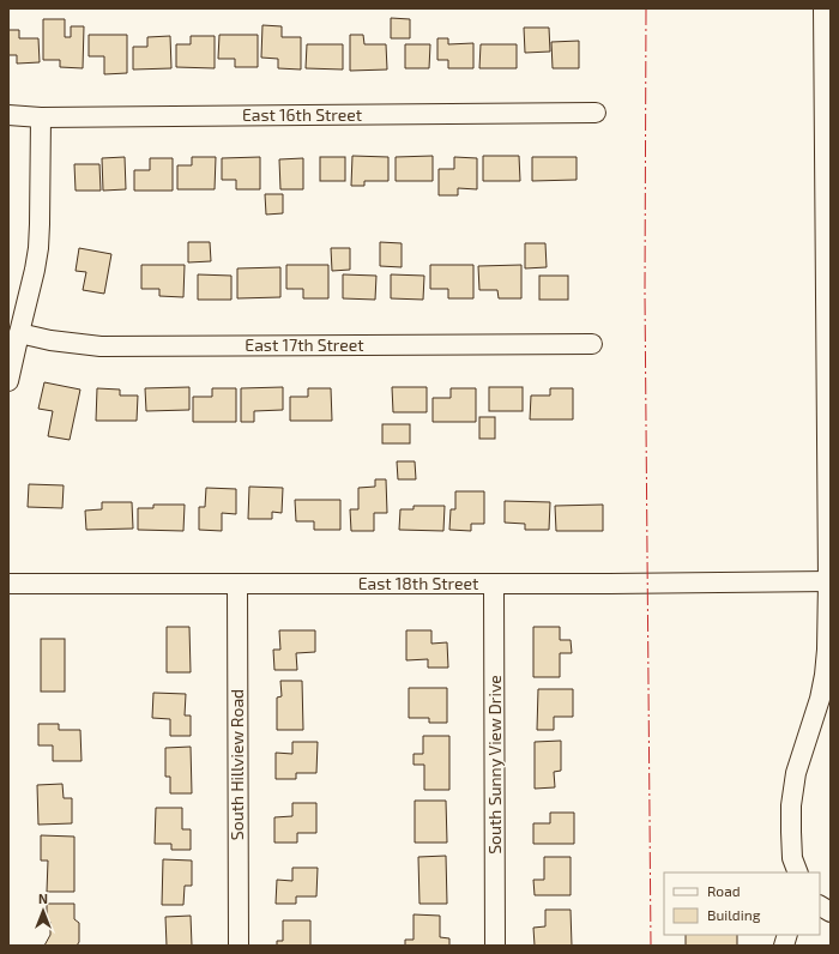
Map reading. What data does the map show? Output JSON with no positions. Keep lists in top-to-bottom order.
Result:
{
  "streets": {
    "street": [
      "East 16th Street",
      "East 17th Street",
      "East 18th Street",
      "South Hillview Road",
      "South Sunny View Drive"
    ]
  },
  "crossings": [
    ["East 18th Street", "South Hillview Road"],
    ["East 18th Street", "South Sunny View Drive"]
  ],
  "legend": ["Road", "Building"],
  "north": "top"
}
